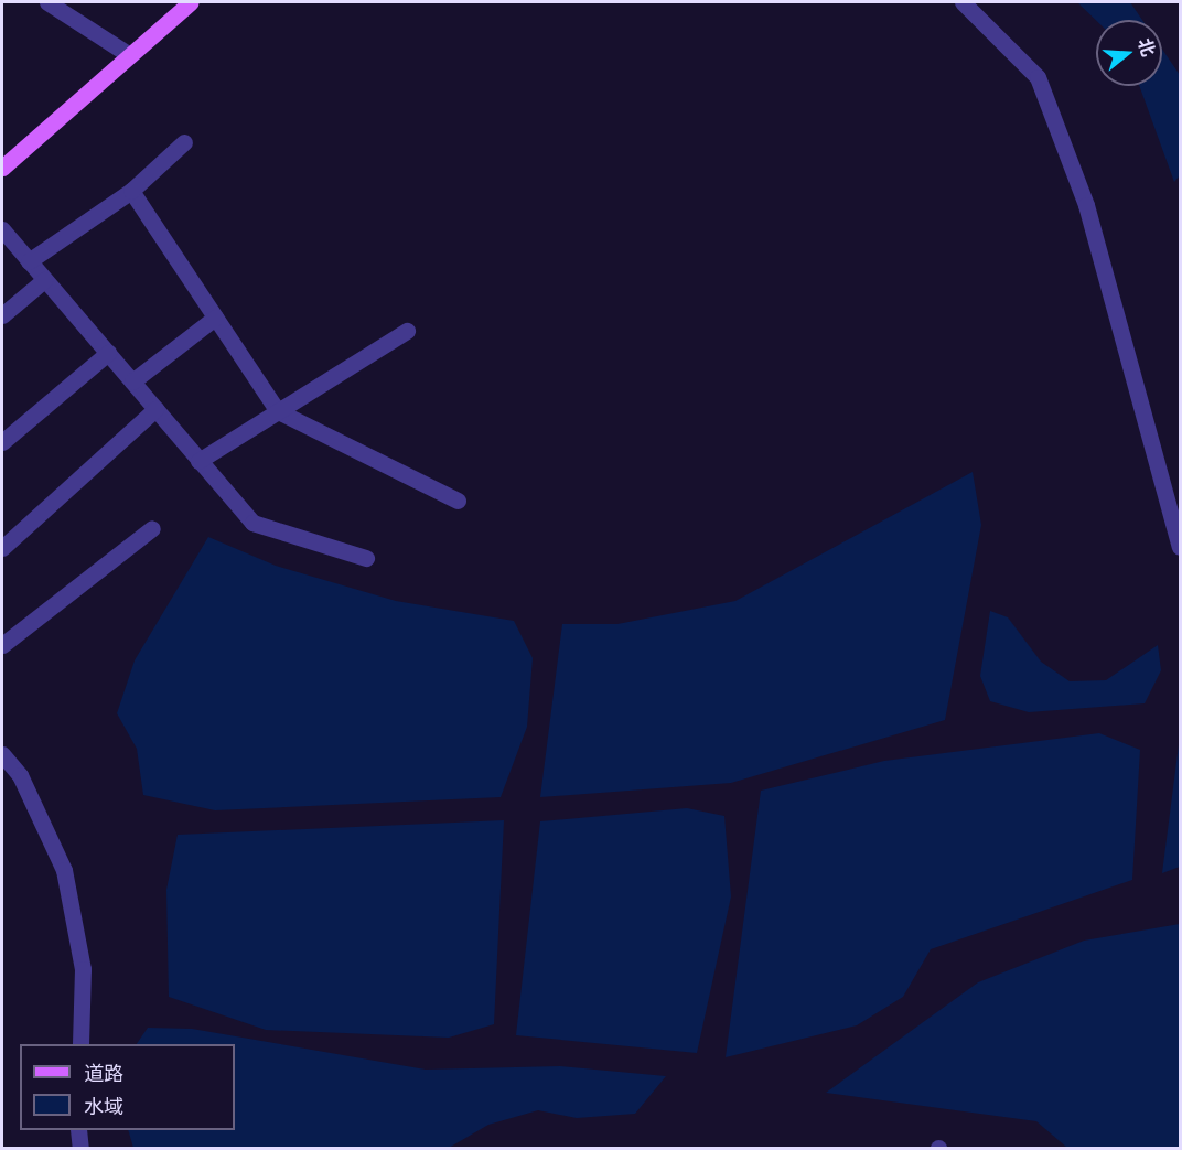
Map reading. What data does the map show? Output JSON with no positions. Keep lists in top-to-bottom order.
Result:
{
  "legend": ["道路", "水域"],
  "north": "right"
}
